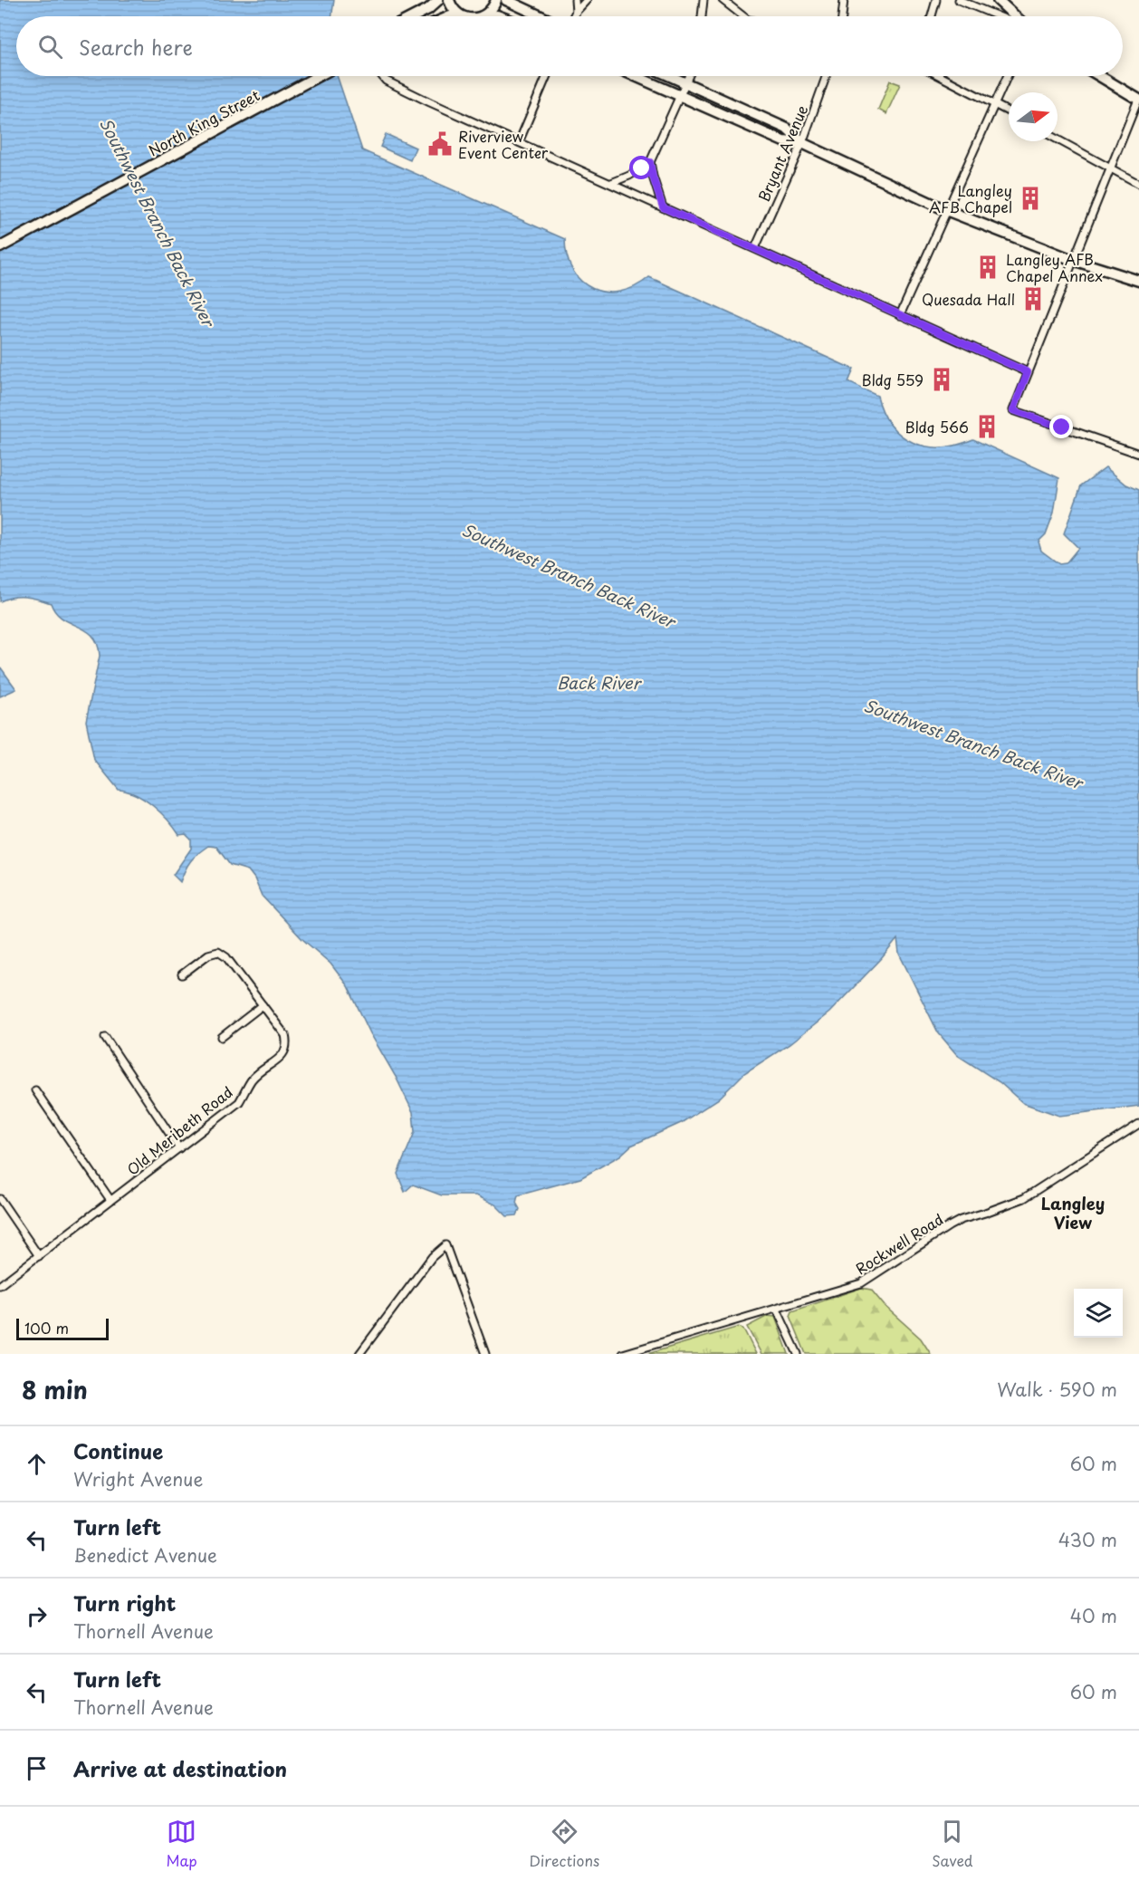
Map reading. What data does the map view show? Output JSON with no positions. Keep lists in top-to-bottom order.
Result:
{
  "streets": {
    "street": [
      "North King Street",
      "Bryant Avenue",
      "Old Meribeth Road",
      "Rockwell Road"
    ]
  },
  "districts": ["Langley View"],
  "water": ["Southwest Branch Back River", "Back River"],
  "places": {
    "public building": ["Riverview Event Center"],
    "building": [
      "Langley AFB Chapel",
      "Langley AFB Chapel Annex",
      "Quesada Hall",
      "Bldg 559",
      "Bldg 566"
    ]
  },
  "scale_bar": "100 m",
  "north": "right",
  "page": {
    "search": "Search here",
    "scale": "100 m",
    "heading": ["8 min", "Walk · 590 m"],
    "list": [
      ["Continue", "Wright Avenue", "60 m"],
      ["Turn left", "Benedict Avenue", "430 m"],
      ["Turn right", "Thornell Avenue", "40 m"],
      ["Turn left", "Thornell Avenue", "60 m"],
      "Arrive at destination"
    ],
    "nav": ["Map", "Directions", "Saved"]
  }
}
